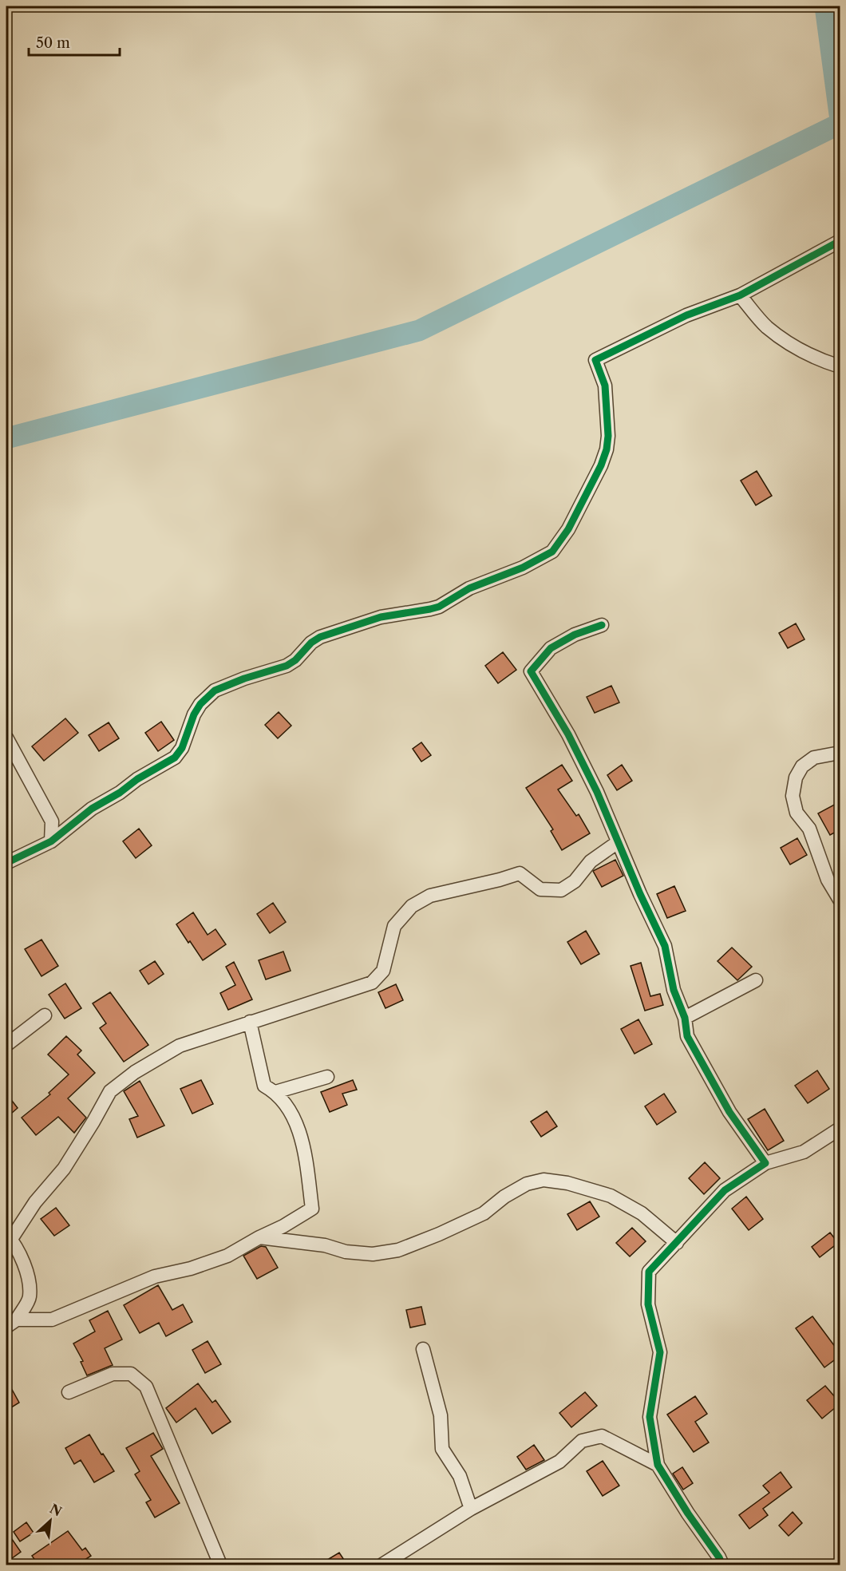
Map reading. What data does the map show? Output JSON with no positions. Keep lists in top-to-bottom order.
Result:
{
  "scale_bar": "50 m",
  "north": "top right"
}
